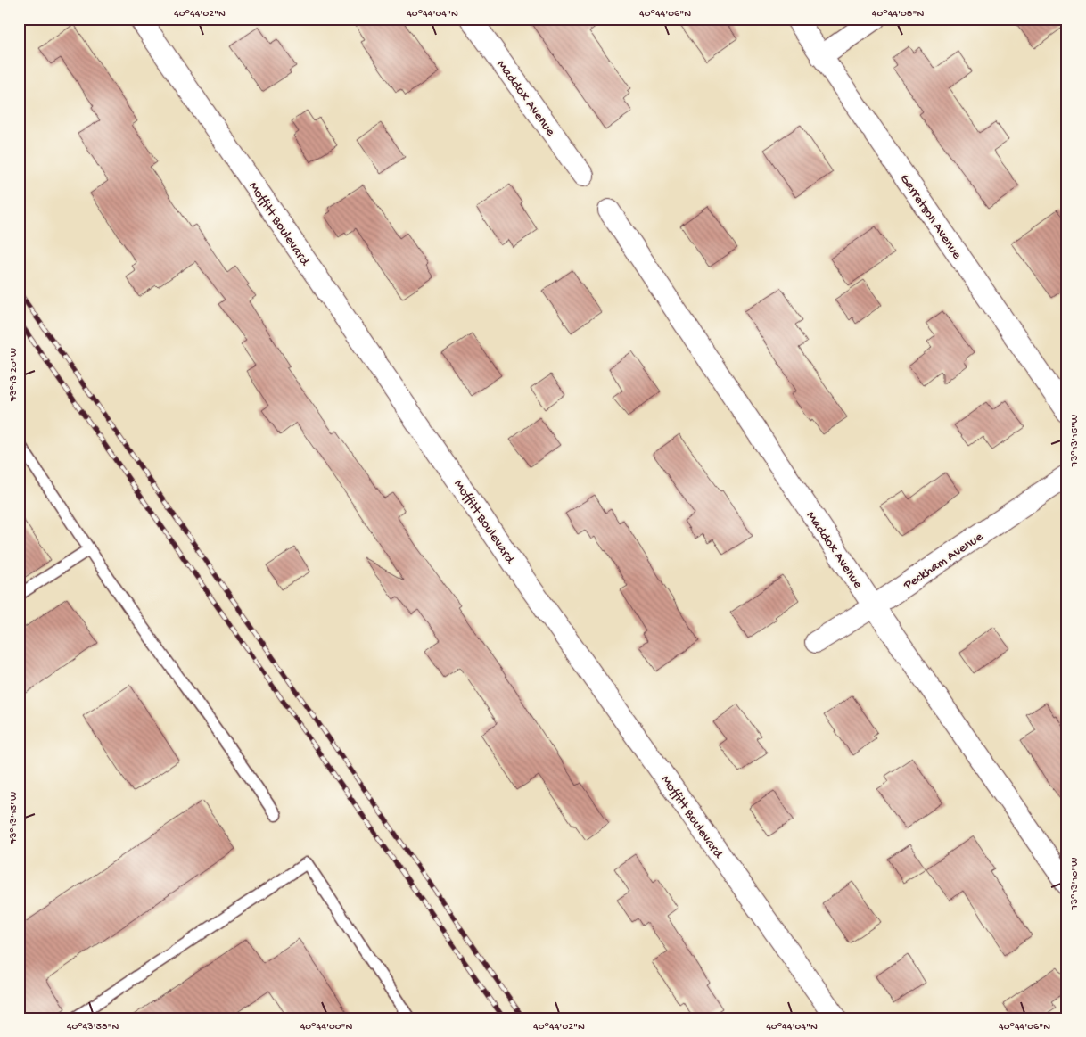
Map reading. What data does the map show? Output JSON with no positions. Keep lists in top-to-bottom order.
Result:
{
  "streets": {
    "street": [
      "Maddox Avenue",
      "Garretson Avenue",
      "Moffitt Boulevard",
      "Peckham Avenue"
    ]
  },
  "crossings": [
    ["Maddox Avenue", "Peckham Avenue"]
  ],
  "coordinates": [
    "40°44'02\"N",
    "40°44'04\"N",
    "40°44'06\"N",
    "40°44'08\"N",
    "73°13'20\"W",
    "73°13'15\"W",
    "73°13'10\"W",
    "40°43'58\"N",
    "40°44'00\"N"
  ]
}
